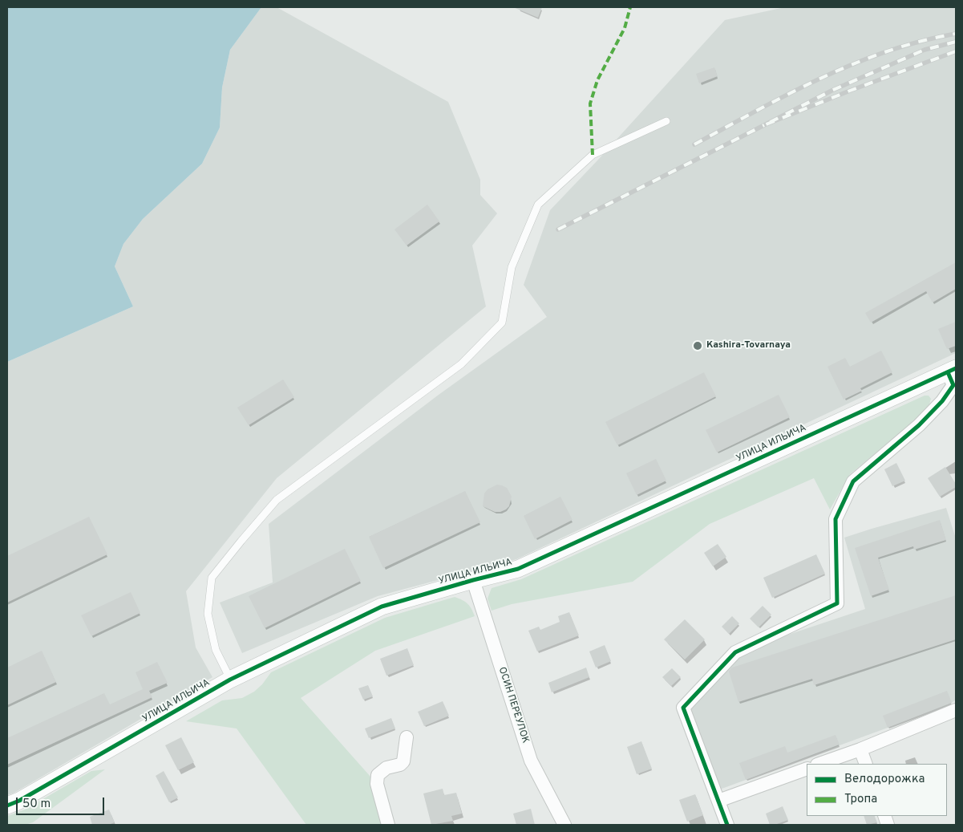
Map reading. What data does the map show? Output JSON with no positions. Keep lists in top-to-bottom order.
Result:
{
  "streets": {
    "street": ["УЛИЦА ИЛЬИЧА", "ОСИН ПЕРЕУЛОК"]
  },
  "crossings": [
    ["УЛИЦА ИЛЬИЧА", "ОСИН ПЕРЕУЛОК"]
  ],
  "places": ["Kashira-Tovarnaya"],
  "legend": ["Велодорожка", "Тропа"],
  "scale_bar": "50 m"
}
